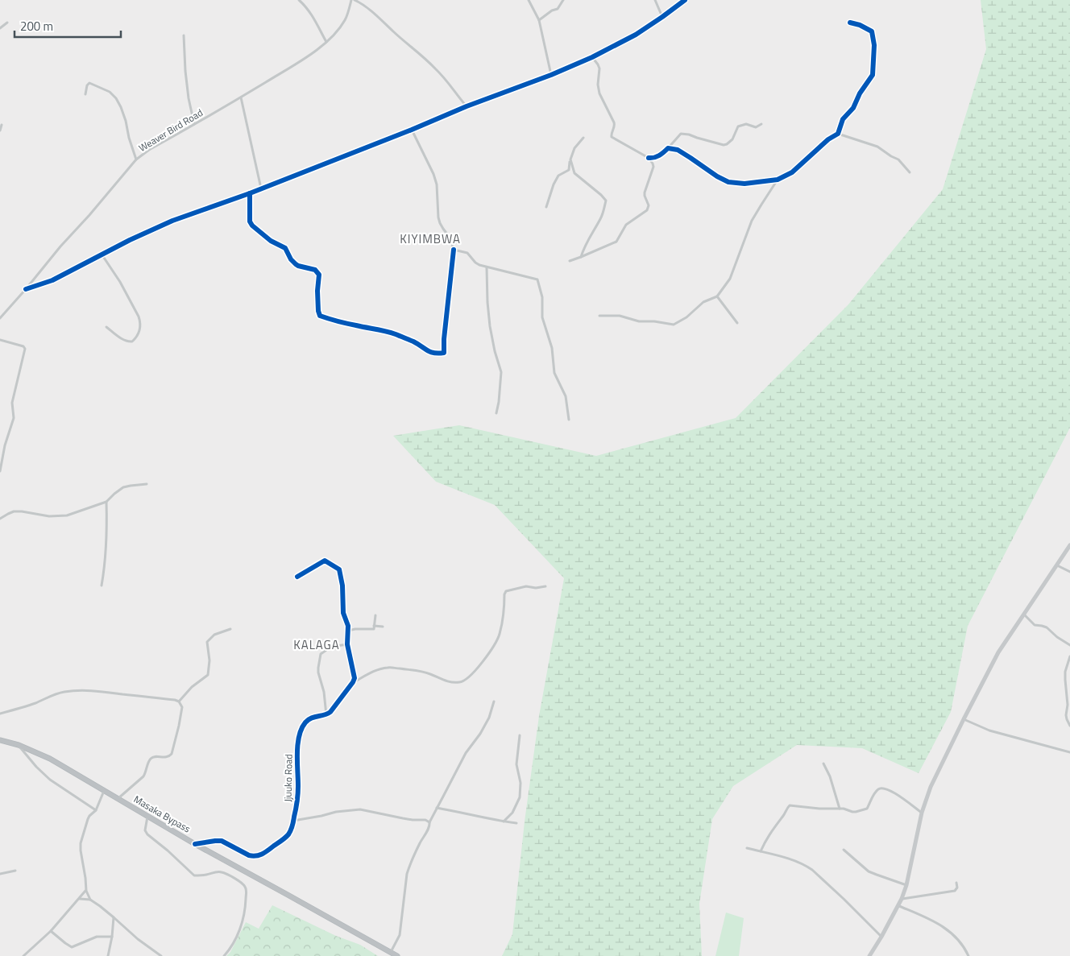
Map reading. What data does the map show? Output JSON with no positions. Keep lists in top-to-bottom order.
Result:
{
  "streets": {
    "highway": ["Masaka Bypass"],
    "street": ["Weaver Bird Road", "Jjuuko Road"]
  },
  "crossings": [
    ["Jjuuko Road", "Masaka Bypass"]
  ],
  "districts": ["KIYIMBWA", "KALAGA"],
  "scale_bar": "200 m"
}
